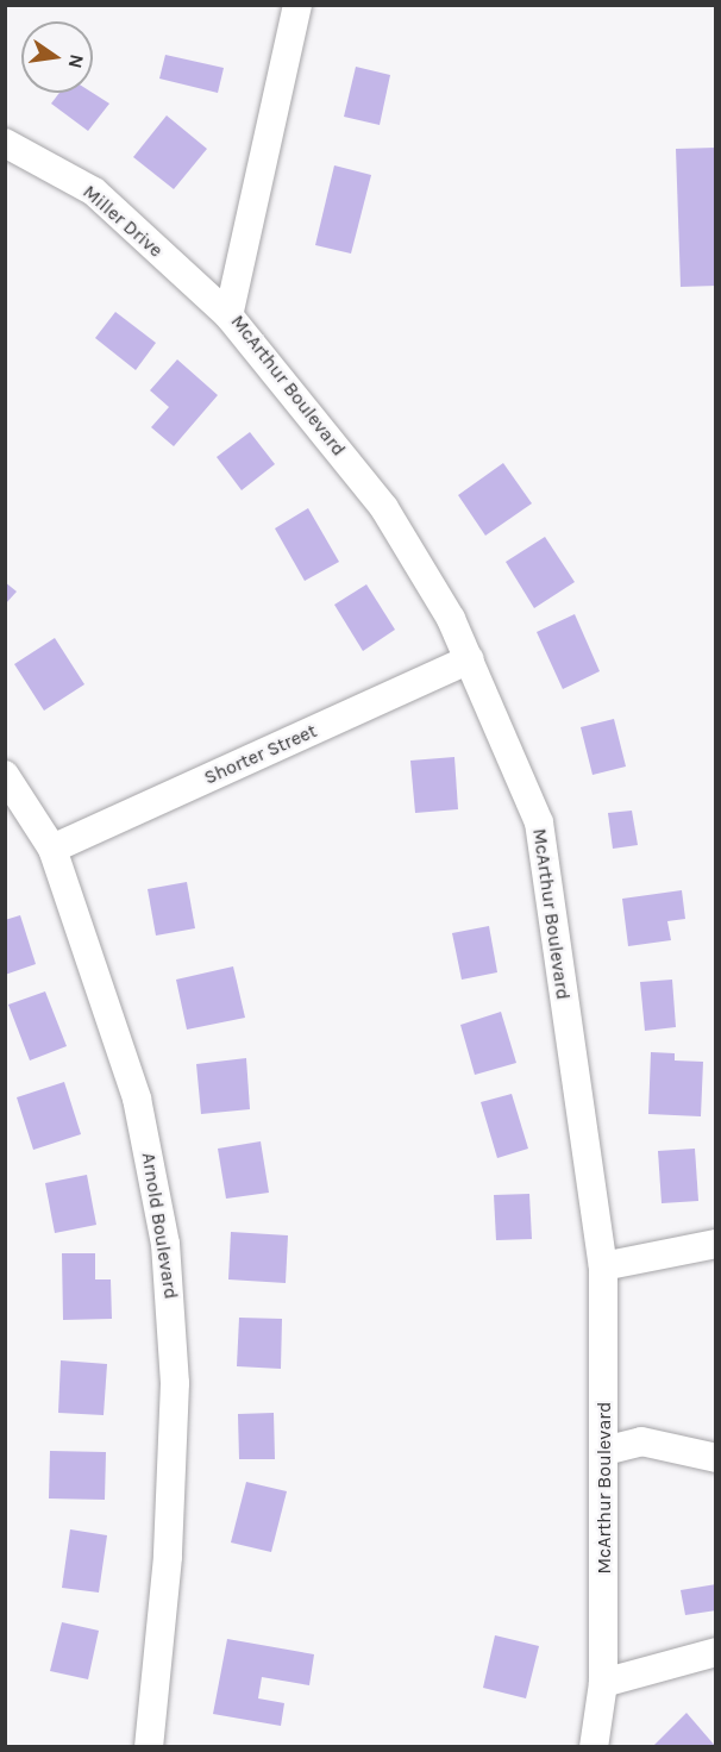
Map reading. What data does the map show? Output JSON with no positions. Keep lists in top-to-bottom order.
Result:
{
  "streets": {
    "street": [
      "Miller Drive",
      "McArthur Boulevard",
      "Shorter Street",
      "Arnold Boulevard"
    ]
  },
  "crossings": [
    ["Miller Drive", "McArthur Boulevard"],
    ["McArthur Boulevard", "Shorter Street"],
    ["Shorter Street", "Arnold Boulevard"]
  ],
  "north": "right"
}
